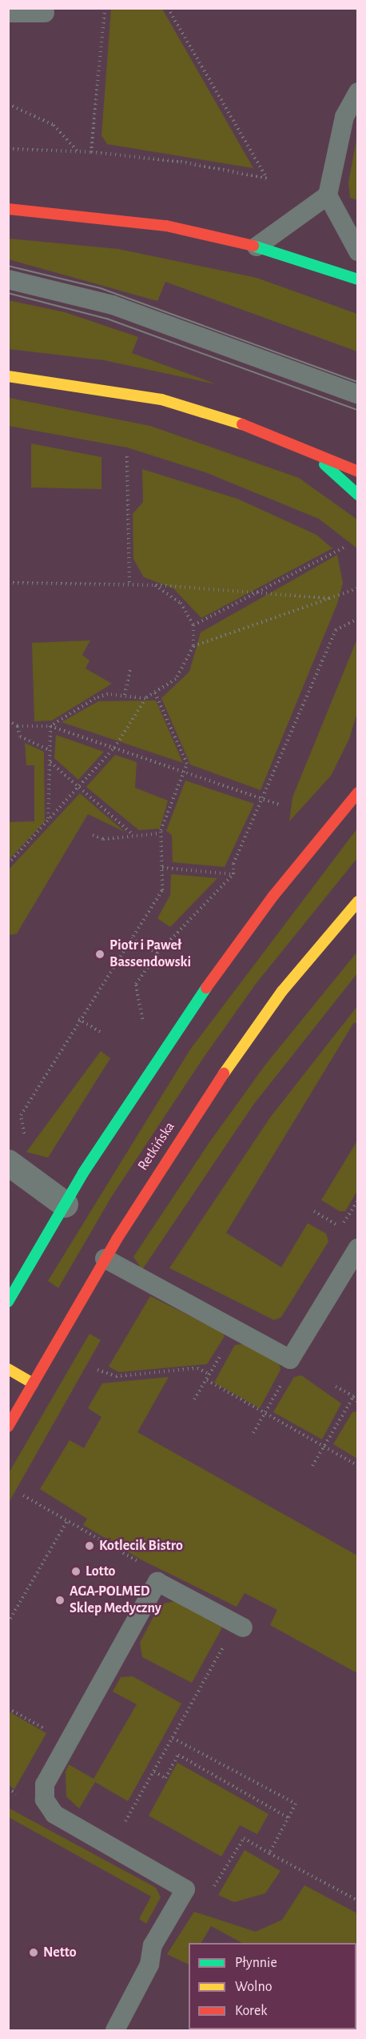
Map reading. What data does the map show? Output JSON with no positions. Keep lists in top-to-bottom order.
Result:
{
  "streets": {
    "street": ["Retkińska"]
  },
  "places": [
    "Piotr i Paweł Bassendowski",
    "Kotlecik Bistro",
    "Lotto",
    "AGA-POLMED Sklep Medyczny",
    "Netto"
  ],
  "legend": ["Płynnie", "Wolno", "Korek"]
}
